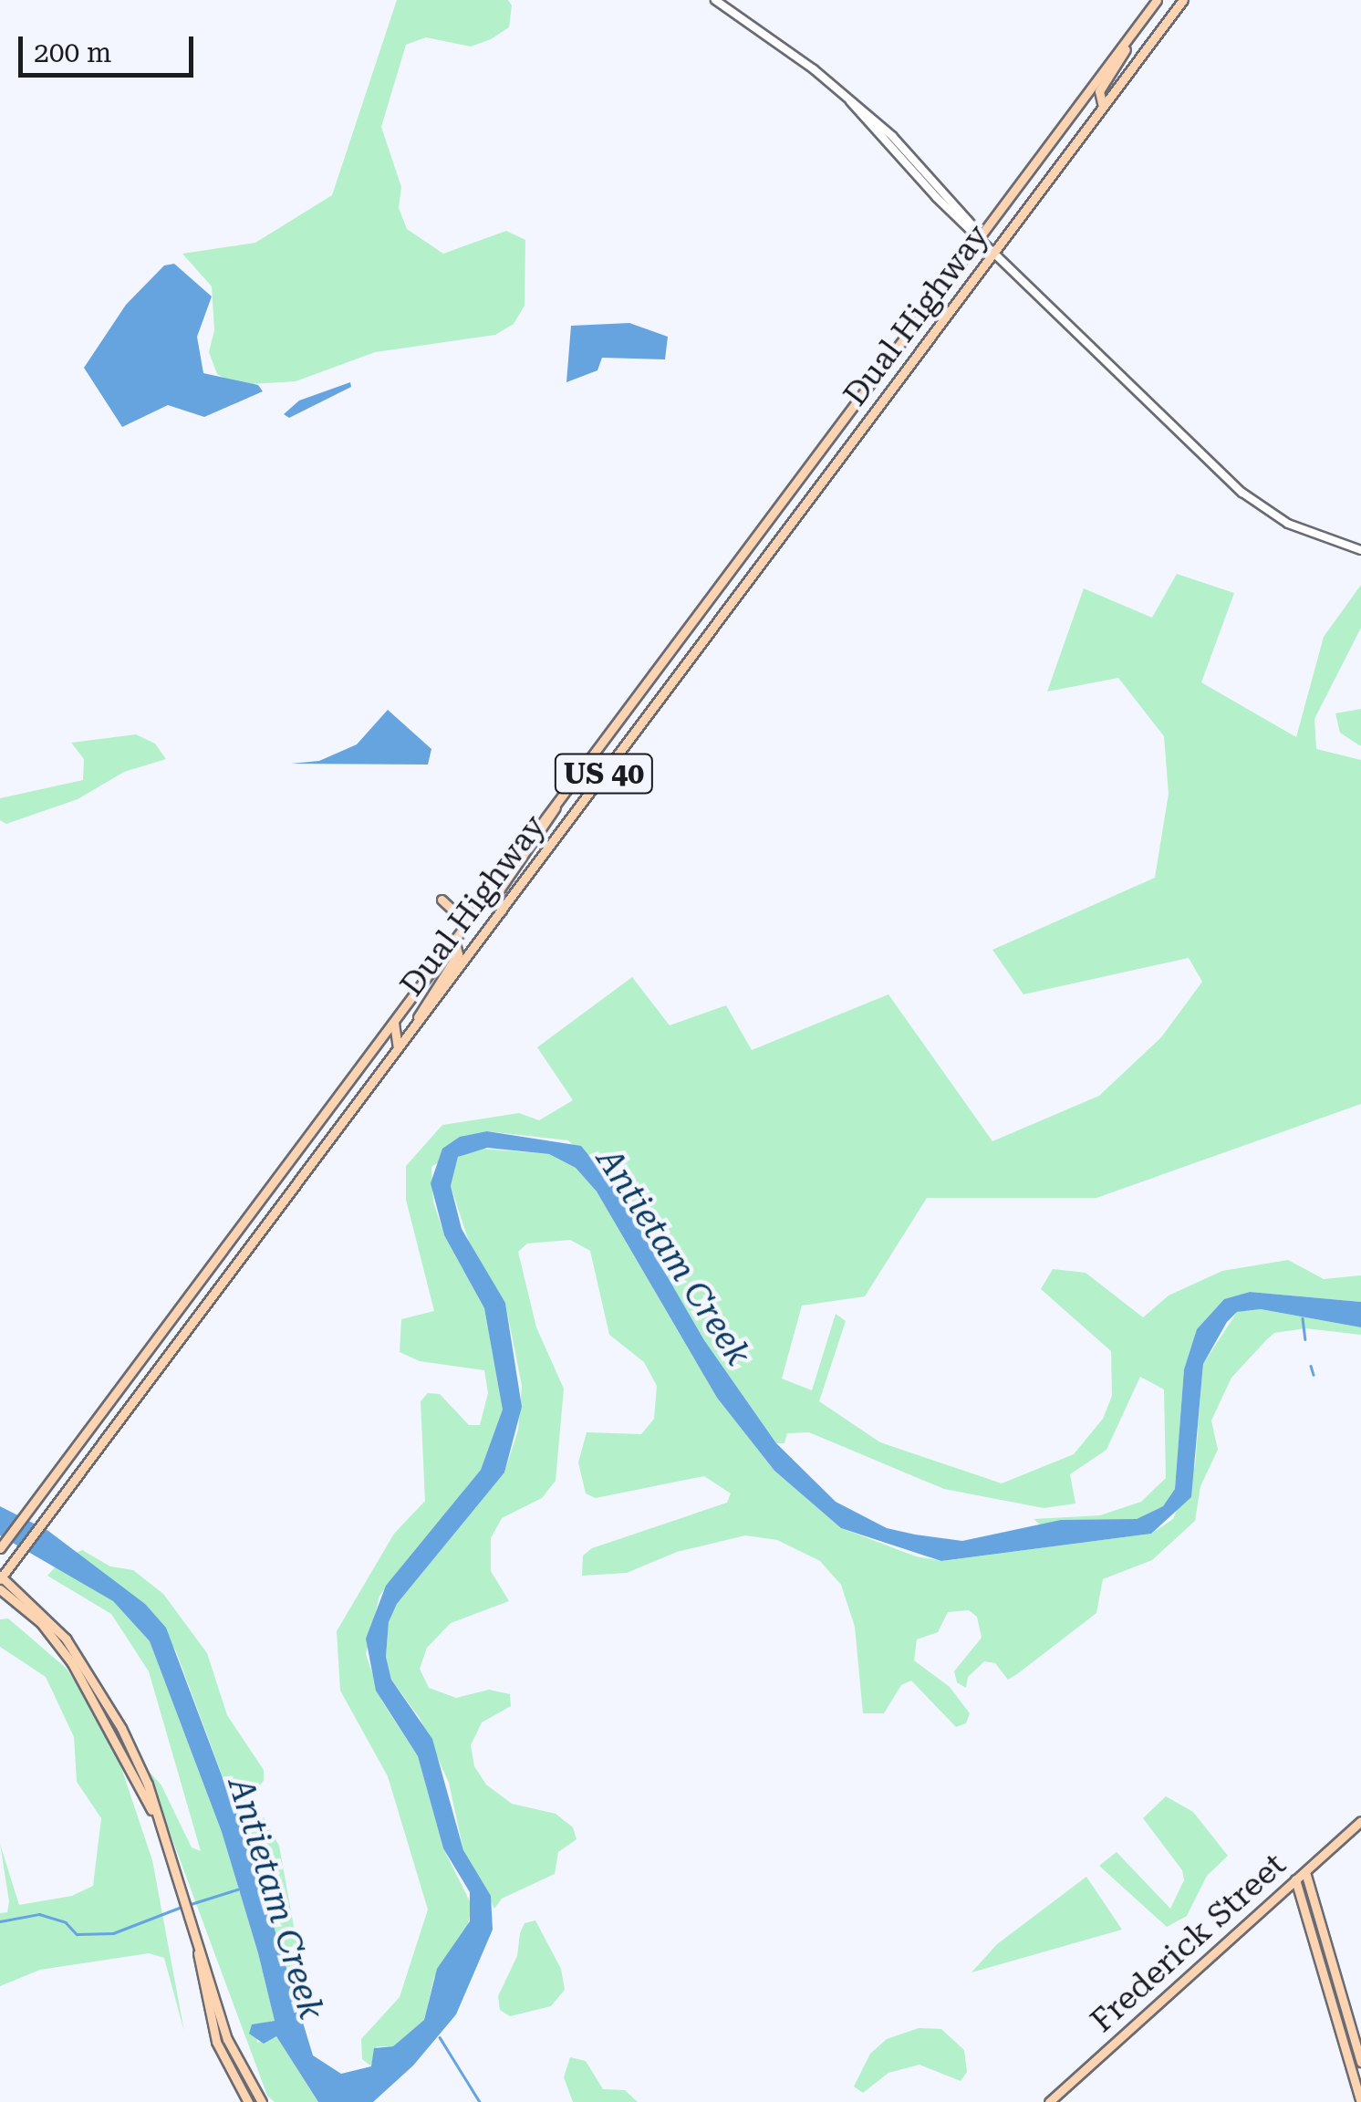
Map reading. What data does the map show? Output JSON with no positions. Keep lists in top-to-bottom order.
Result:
{
  "streets": {
    "main road": ["Dual Highway", "US 40", "Frederick Street"]
  },
  "water": ["Antietam Creek"],
  "scale_bar": "200 m"
}
